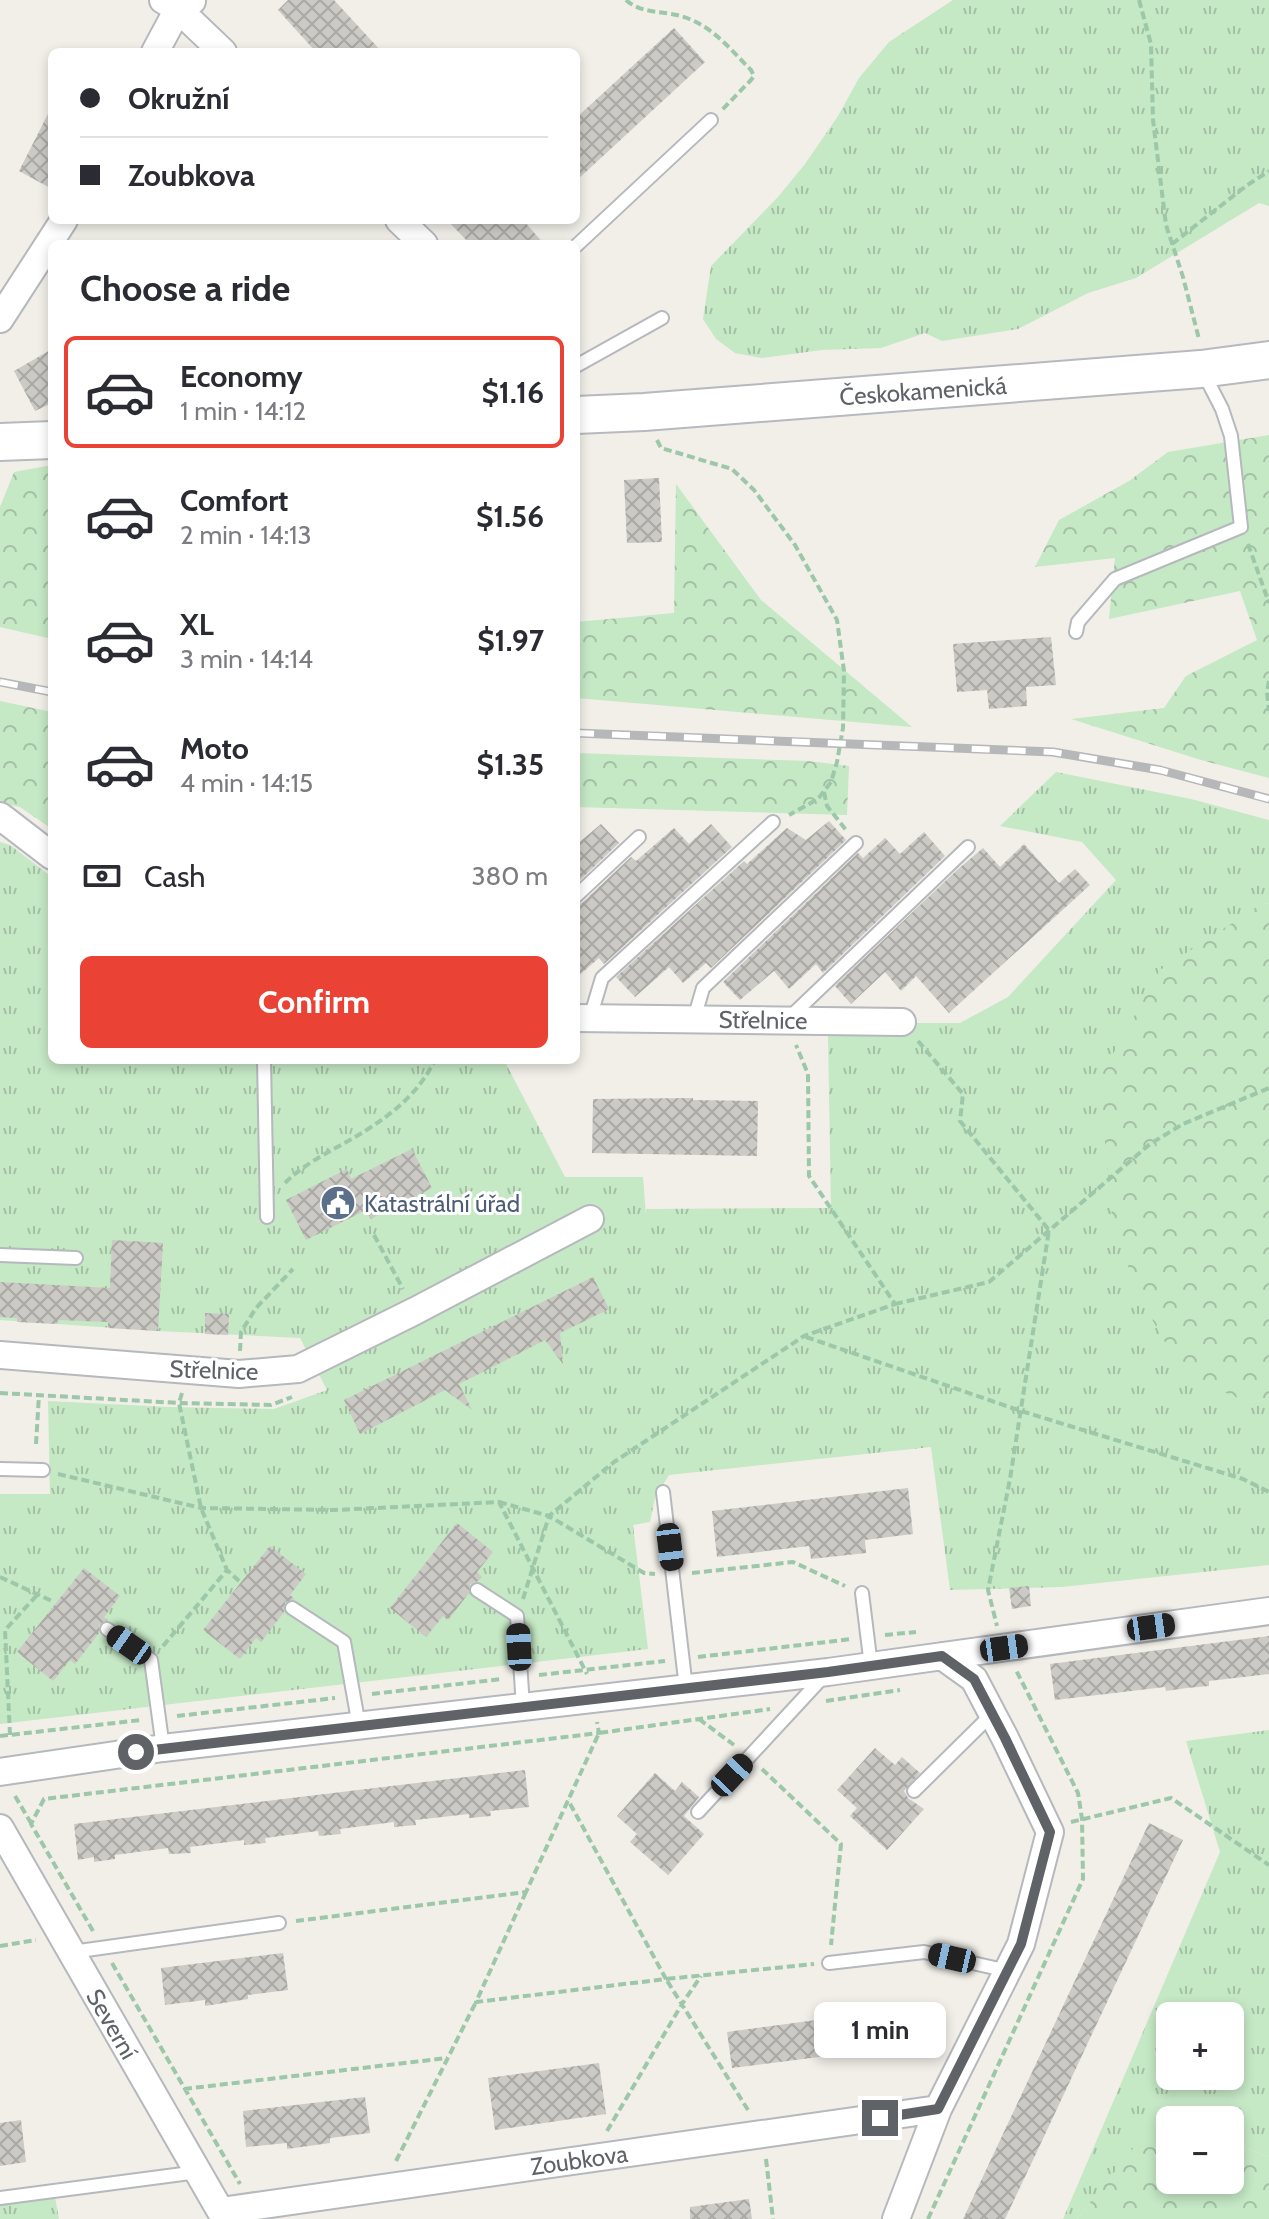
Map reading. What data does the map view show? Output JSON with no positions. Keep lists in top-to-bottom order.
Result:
{
  "streets": {
    "street": [
      "Českokamenická",
      "Střelnice",
      "Severní",
      "Zoubkova"
    ]
  },
  "crossings": [
    ["Severní", "Zoubkova"]
  ],
  "places": {
    "public building": ["Katastrální úřad"]
  },
  "page": {
    "banner": ["Okružní", "Zoubkova"],
    "heading": "Choose a ride",
    "list": [
      {
        "name": "Economy",
        "note": "1 min · 14:12",
        "value": "$1.16"
      },
      {
        "name": "Comfort",
        "note": "2 min · 14:13",
        "value": "$1.56"
      },
      {
        "name": "XL",
        "note": "3 min · 14:14",
        "value": "$1.97"
      },
      {
        "name": "Moto",
        "note": "4 min · 14:15",
        "value": "$1.35"
      }
    ],
    "pay": ["Cash", "380 m"],
    "buttons": "Confirm",
    "map_buttons": ["+", "−"],
    "bubble": "1 min"
  }
}
